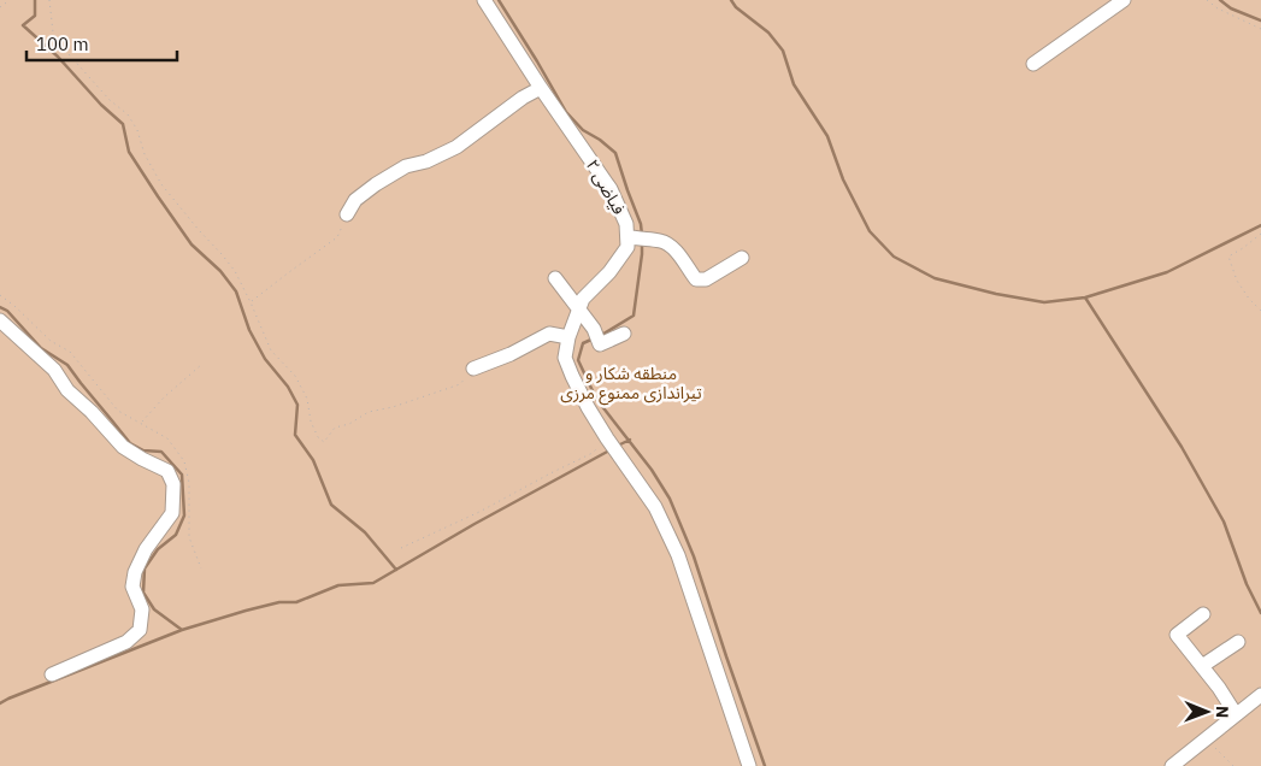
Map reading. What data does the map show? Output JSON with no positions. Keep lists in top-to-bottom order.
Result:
{
  "streets": {
    "street": ["فیاضی ۲"]
  },
  "parks": ["منطقه شکار و تیراندازی ممنوع مرزی"],
  "scale_bar": "100 m",
  "north": "right"
}
